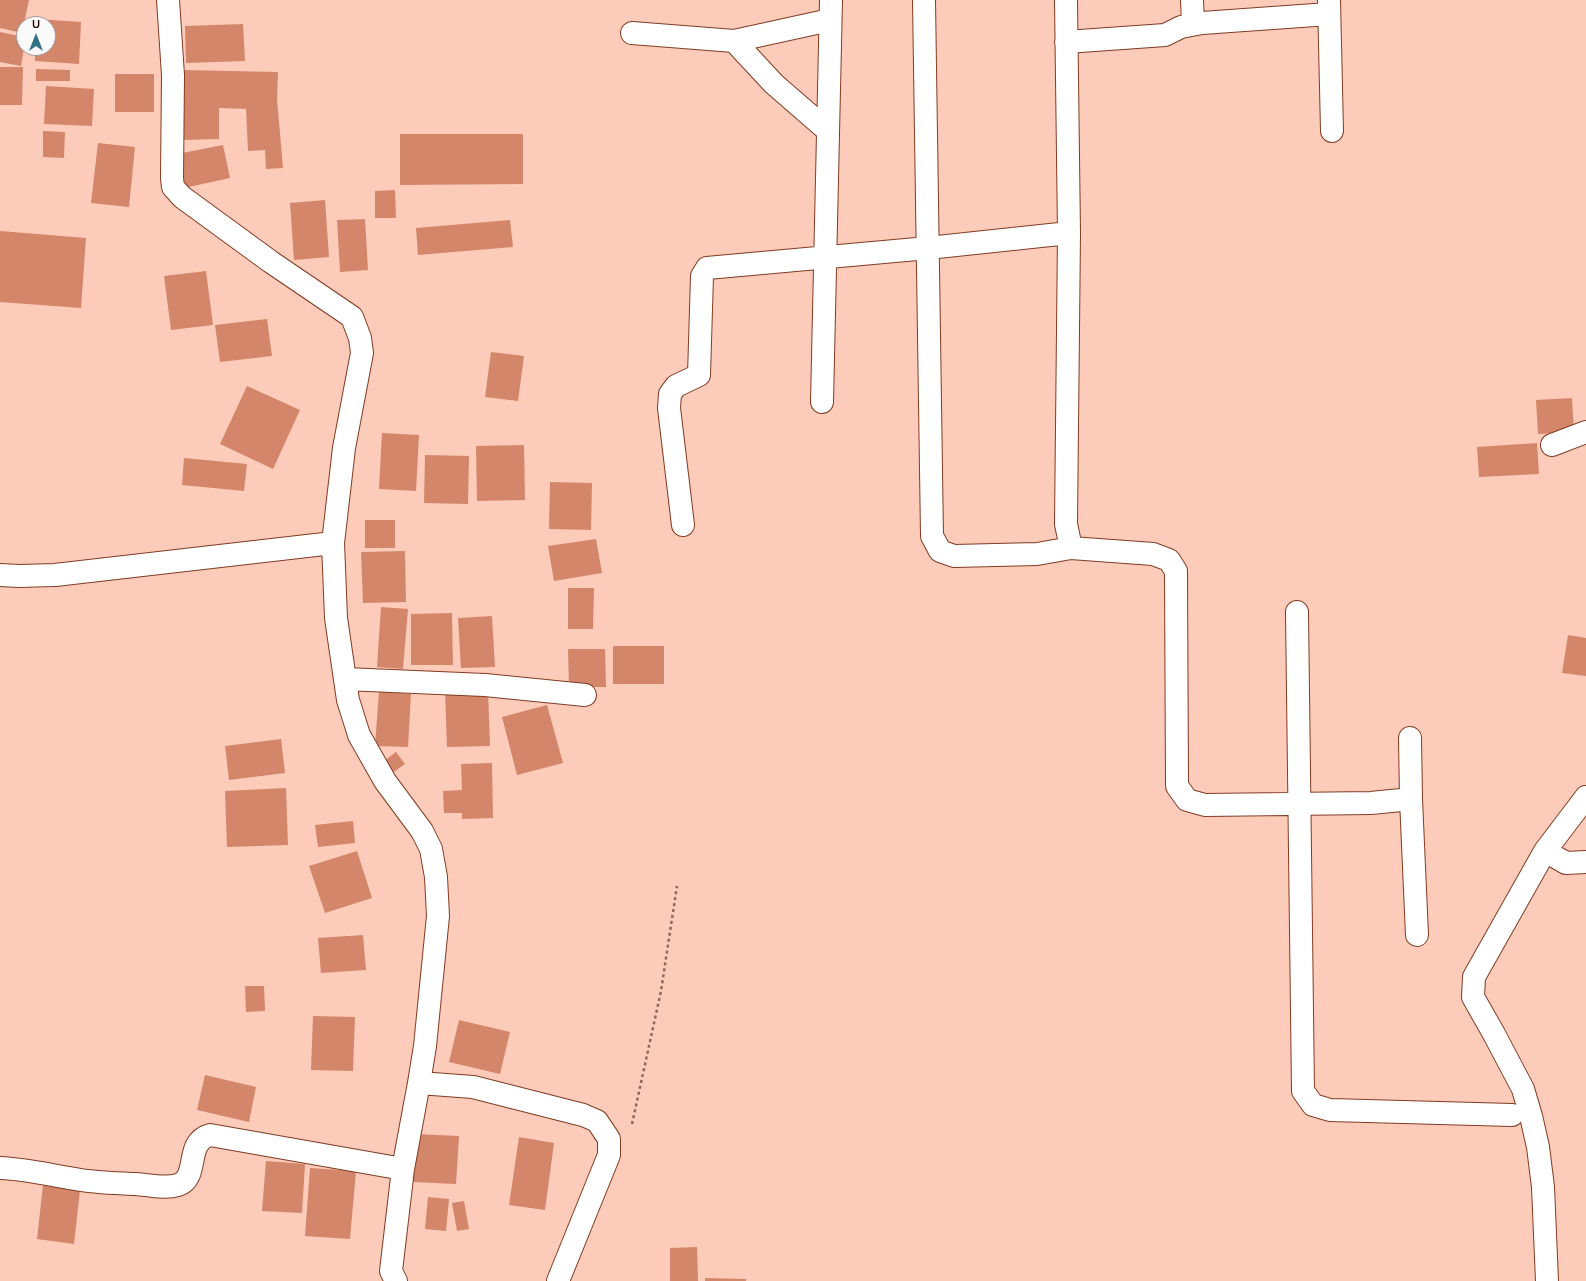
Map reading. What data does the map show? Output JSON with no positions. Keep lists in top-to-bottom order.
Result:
{
  "north": "top"
}
